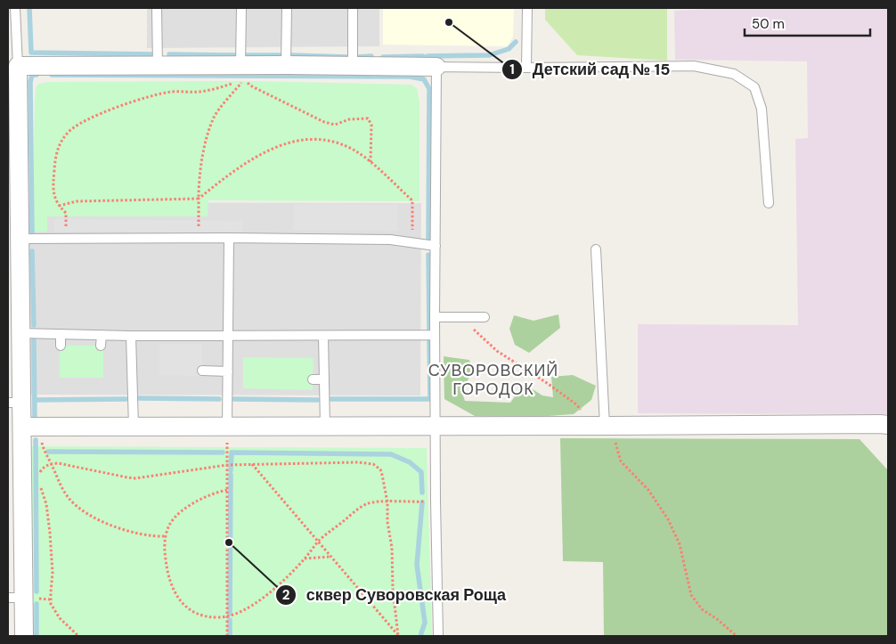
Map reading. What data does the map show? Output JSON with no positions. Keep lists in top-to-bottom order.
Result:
{
  "districts": ["СУВОРОВСКИЙ ГОРОДОК"],
  "places": ["Детский сад № 15", "сквер Суворовская Роща"],
  "scale_bar": "50 m"
}
